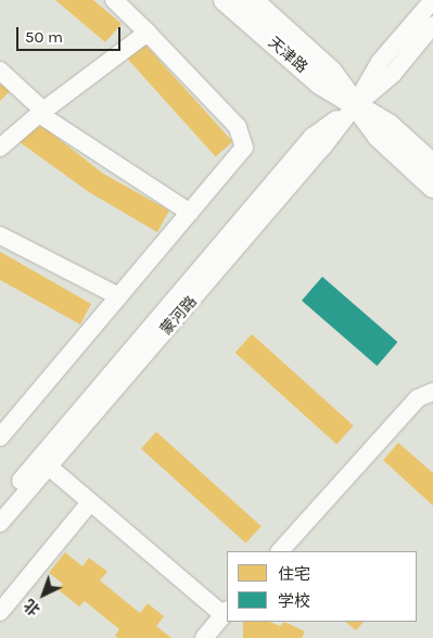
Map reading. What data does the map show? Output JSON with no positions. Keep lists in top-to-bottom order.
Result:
{
  "streets": {
    "main road": ["天津路"],
    "street": ["蒙河路"]
  },
  "crossings": [
    ["天津路", "蒙河路"]
  ],
  "legend": ["住宅", "学校"],
  "scale_bar": "50 m",
  "north": "bottom left"
}
